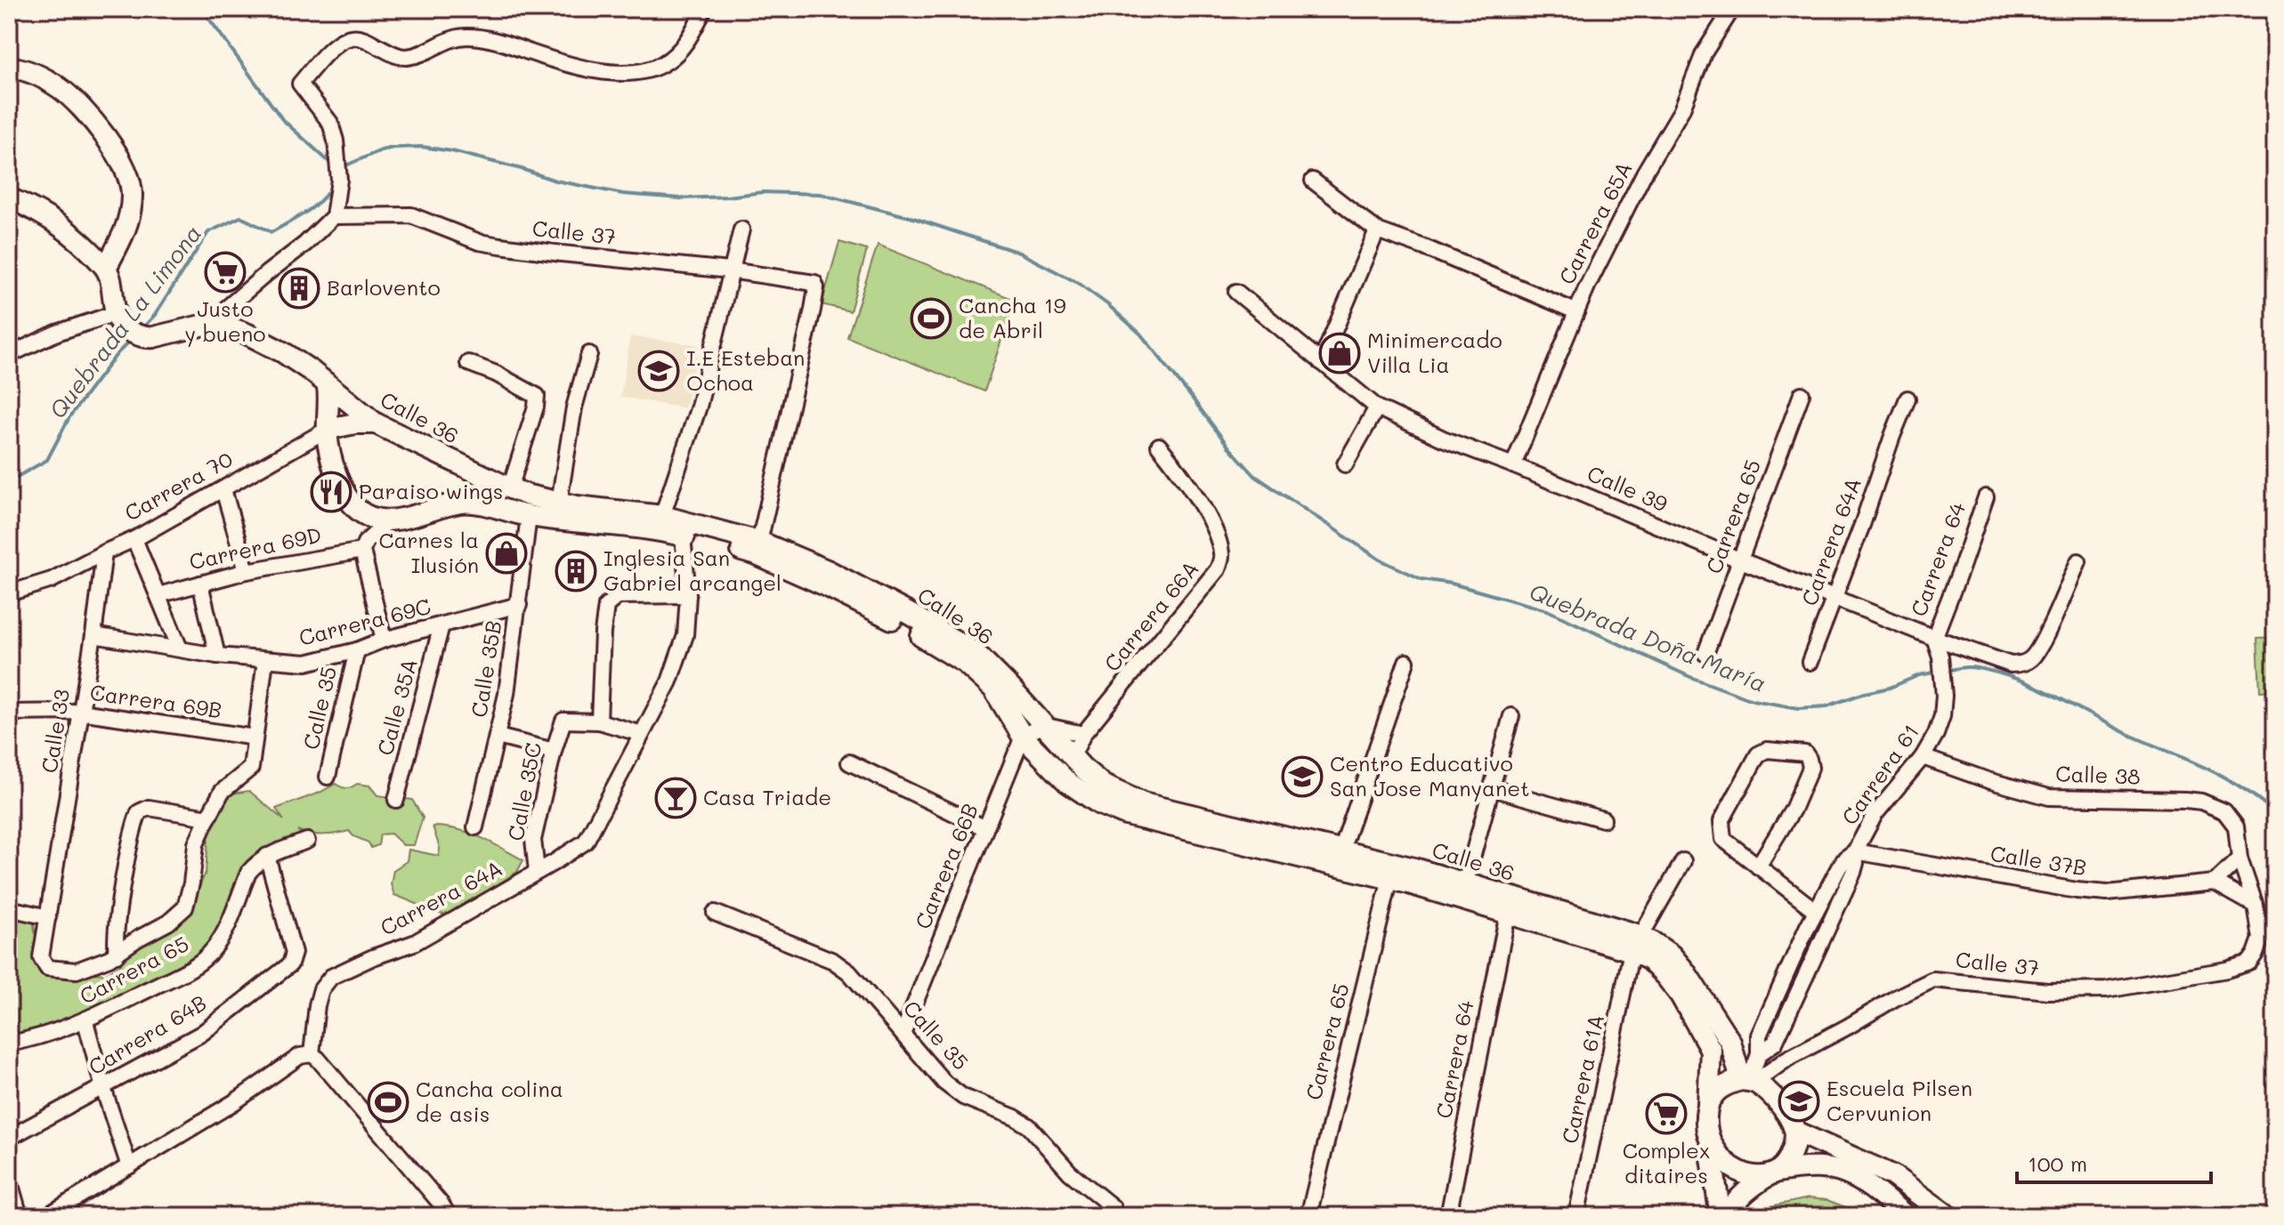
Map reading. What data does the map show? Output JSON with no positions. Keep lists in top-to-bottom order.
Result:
{
  "streets": {
    "main road": ["Calle 36"],
    "street": [
      "Carrera 65A",
      "Calle 37",
      "Carrera 70",
      "Calle 39",
      "Carrera 65",
      "Carrera 64A",
      "Carrera 69D",
      "Carrera 64",
      "Carrera 66A",
      "Carrera 69C",
      "Calle 35B",
      "Carrera 69B",
      "Calle 35A",
      "Calle 35",
      "Calle 33",
      "Carrera 61",
      "Calle 38",
      "Calle 35C",
      "Calle 37B",
      "Carrera 66B",
      "Carrera 64B",
      "Carrera 61A"
    ]
  },
  "crossings": [
    ["Carrera 65A", "Calle 39"],
    ["Calle 37", "Calle 36"],
    ["Calle 37", "Carrera 61"],
    ["Calle 37", "Calle 38"],
    ["Calle 36", "Carrera 65"],
    ["Calle 36", "Carrera 64A"],
    ["Calle 36", "Carrera 64"],
    ["Calle 36", "Carrera 66A"],
    ["Calle 36", "Calle 35B"],
    ["Calle 36", "Carrera 61"],
    ["Calle 36", "Carrera 66B"],
    ["Calle 36", "Carrera 61A"],
    ["Carrera 70", "Calle 33"],
    ["Calle 39", "Carrera 65"],
    ["Calle 39", "Carrera 64A"],
    ["Calle 39", "Carrera 64"],
    ["Calle 39", "Carrera 61"],
    ["Carrera 65", "Carrera 64B"],
    ["Carrera 64A", "Calle 35C"],
    ["Carrera 64", "Carrera 61"],
    ["Carrera 69C", "Calle 35B"],
    ["Carrera 69C", "Calle 35A"],
    ["Carrera 69C", "Calle 35"],
    ["Carrera 69C", "Calle 33"],
    ["Carrera 69B", "Calle 33"],
    ["Calle 35", "Carrera 66B"],
    ["Carrera 61", "Calle 38"],
    ["Carrera 61", "Calle 37B"]
  ],
  "water": ["Quebrada La Limona", "Quebrada Doña María"],
  "places": {
    "supermarket": ["Justo y bueno", "Complex ditaires"],
    "building": ["Barlovento", "Inglesia San Gabriel arcangel"],
    "sports": ["Cancha 19 de Abril", "Cancha colina de asis"],
    "shop": ["Minimercado Villa Lia", "Carnes la Ilusión"],
    "school or university": ["I.E Esteban Ochoa", "Centro Educativo San Jose Manyanet", "Escuela Pilsen Cervunion"],
    "restaurant": ["Paraiso wings"],
    "bar": ["Casa Triade"]
  },
  "scale_bar": "100 m"
}
